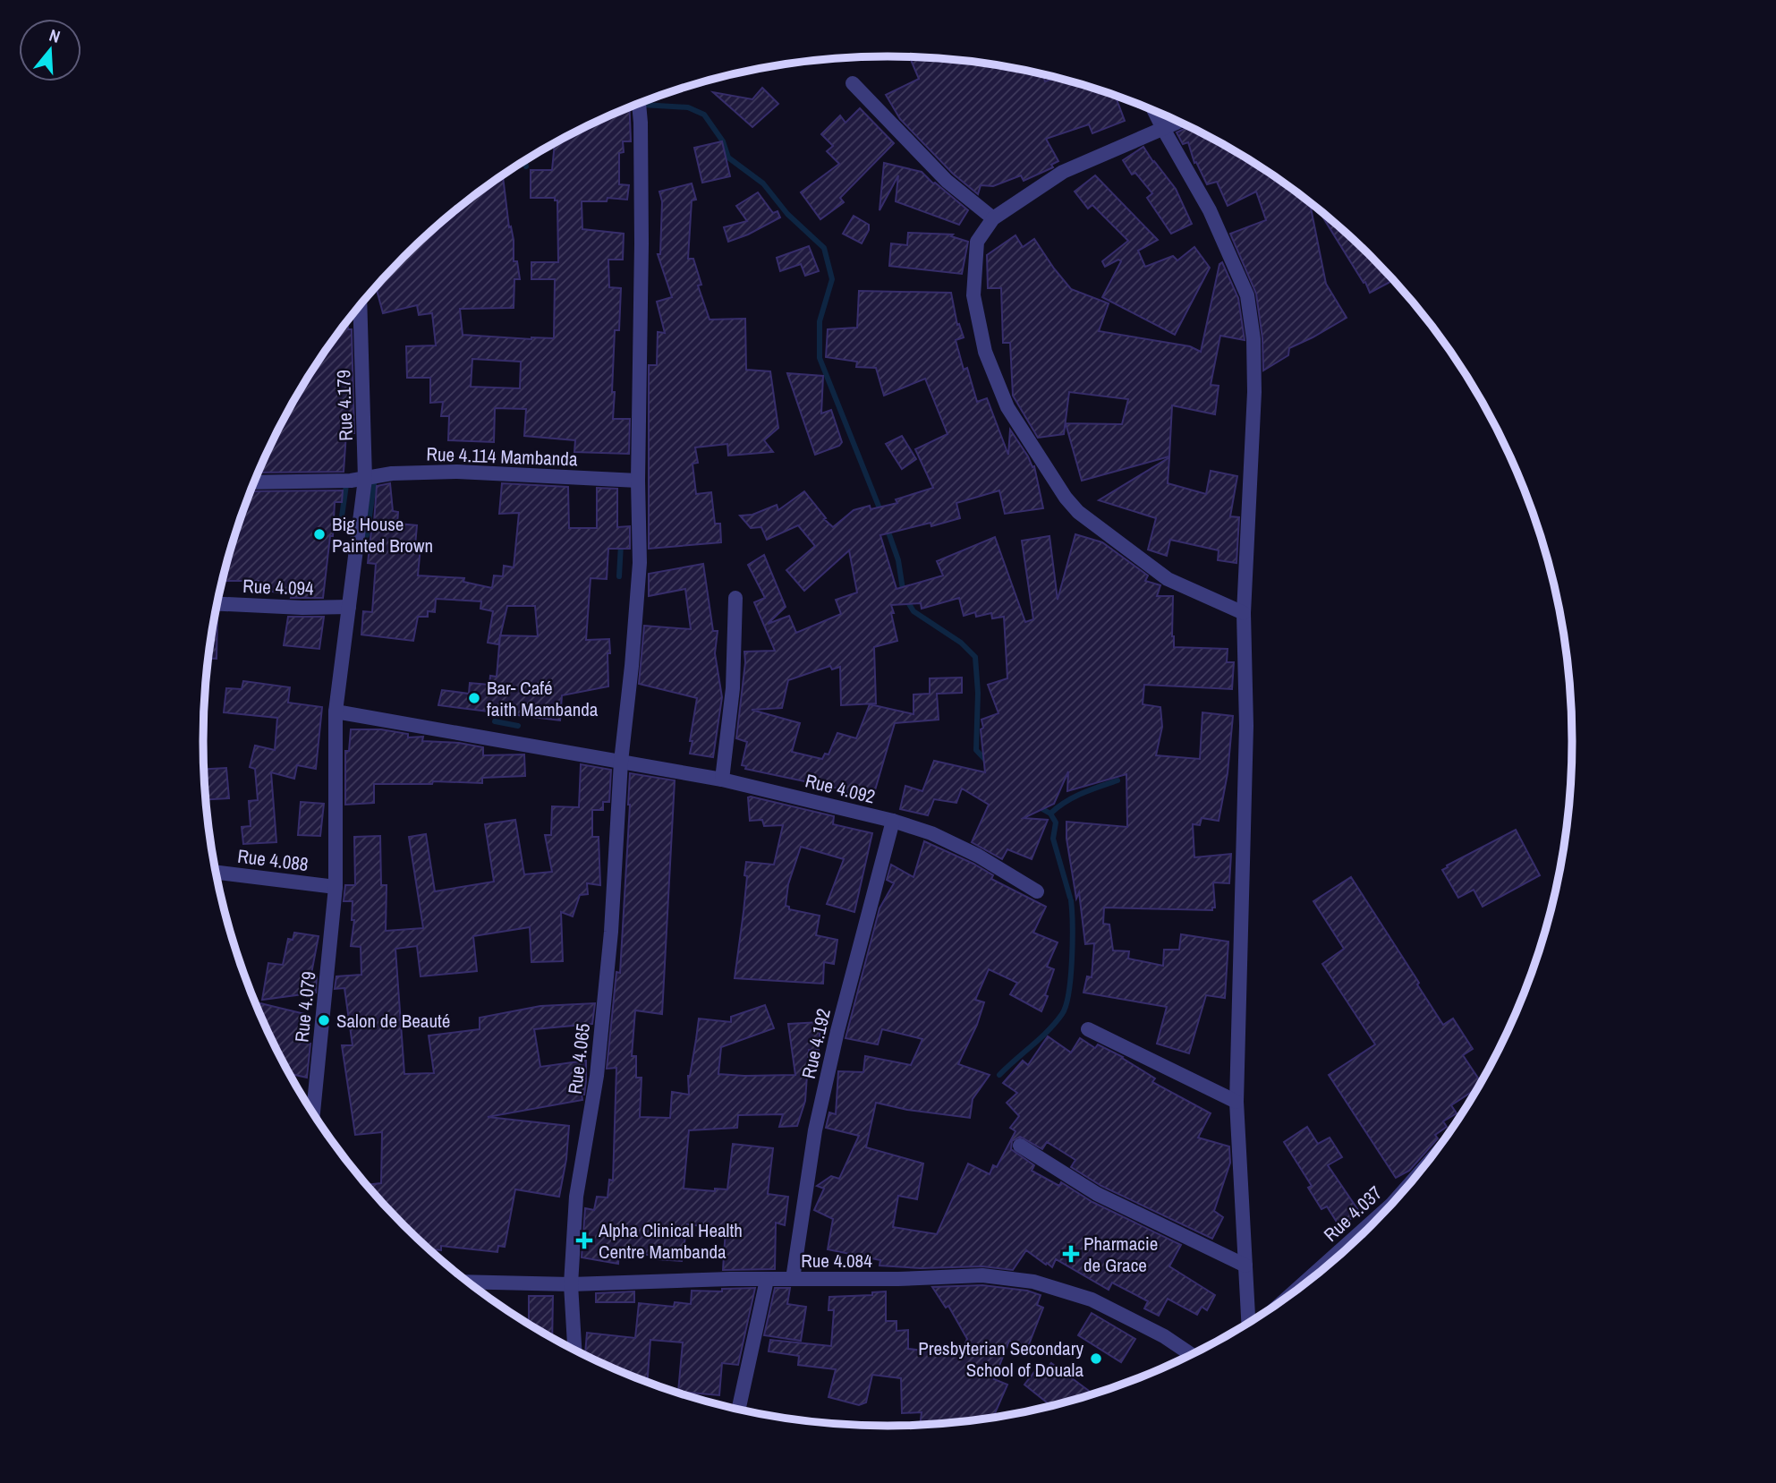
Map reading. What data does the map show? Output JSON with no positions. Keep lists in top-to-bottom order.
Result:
{
  "streets": {
    "street": [
      "Rue 4.179",
      "Rue 4.114 Mambanda",
      "Rue 4.094",
      "Rue 4.092",
      "Rue 4.088",
      "Rue 4.079",
      "Rue 4.192",
      "Rue 4.065",
      "Rue 4.037",
      "Rue 4.084"
    ]
  },
  "crossings": [
    ["Rue 4.179", "Rue 4.114 Mambanda"],
    ["Rue 4.179", "Rue 4.094"],
    ["Rue 4.179", "Rue 4.092"],
    ["Rue 4.179", "Rue 4.079"],
    ["Rue 4.114 Mambanda", "Rue 4.065"],
    ["Rue 4.092", "Rue 4.079"],
    ["Rue 4.092", "Rue 4.192"],
    ["Rue 4.092", "Rue 4.065"],
    ["Rue 4.088", "Rue 4.079"],
    ["Rue 4.192", "Rue 4.084"],
    ["Rue 4.065", "Rue 4.084"]
  ],
  "places": {
    "other": [
      "Big House Painted Brown",
      "Bar- Café faith Mambanda",
      "Salon de Beauté",
      "Presbyterian Secondary School of Douala"
    ],
    "health": ["Alpha Clinical Health Centre Mambanda", "Pharmacie de Grace"]
  },
  "north": "top"
}
